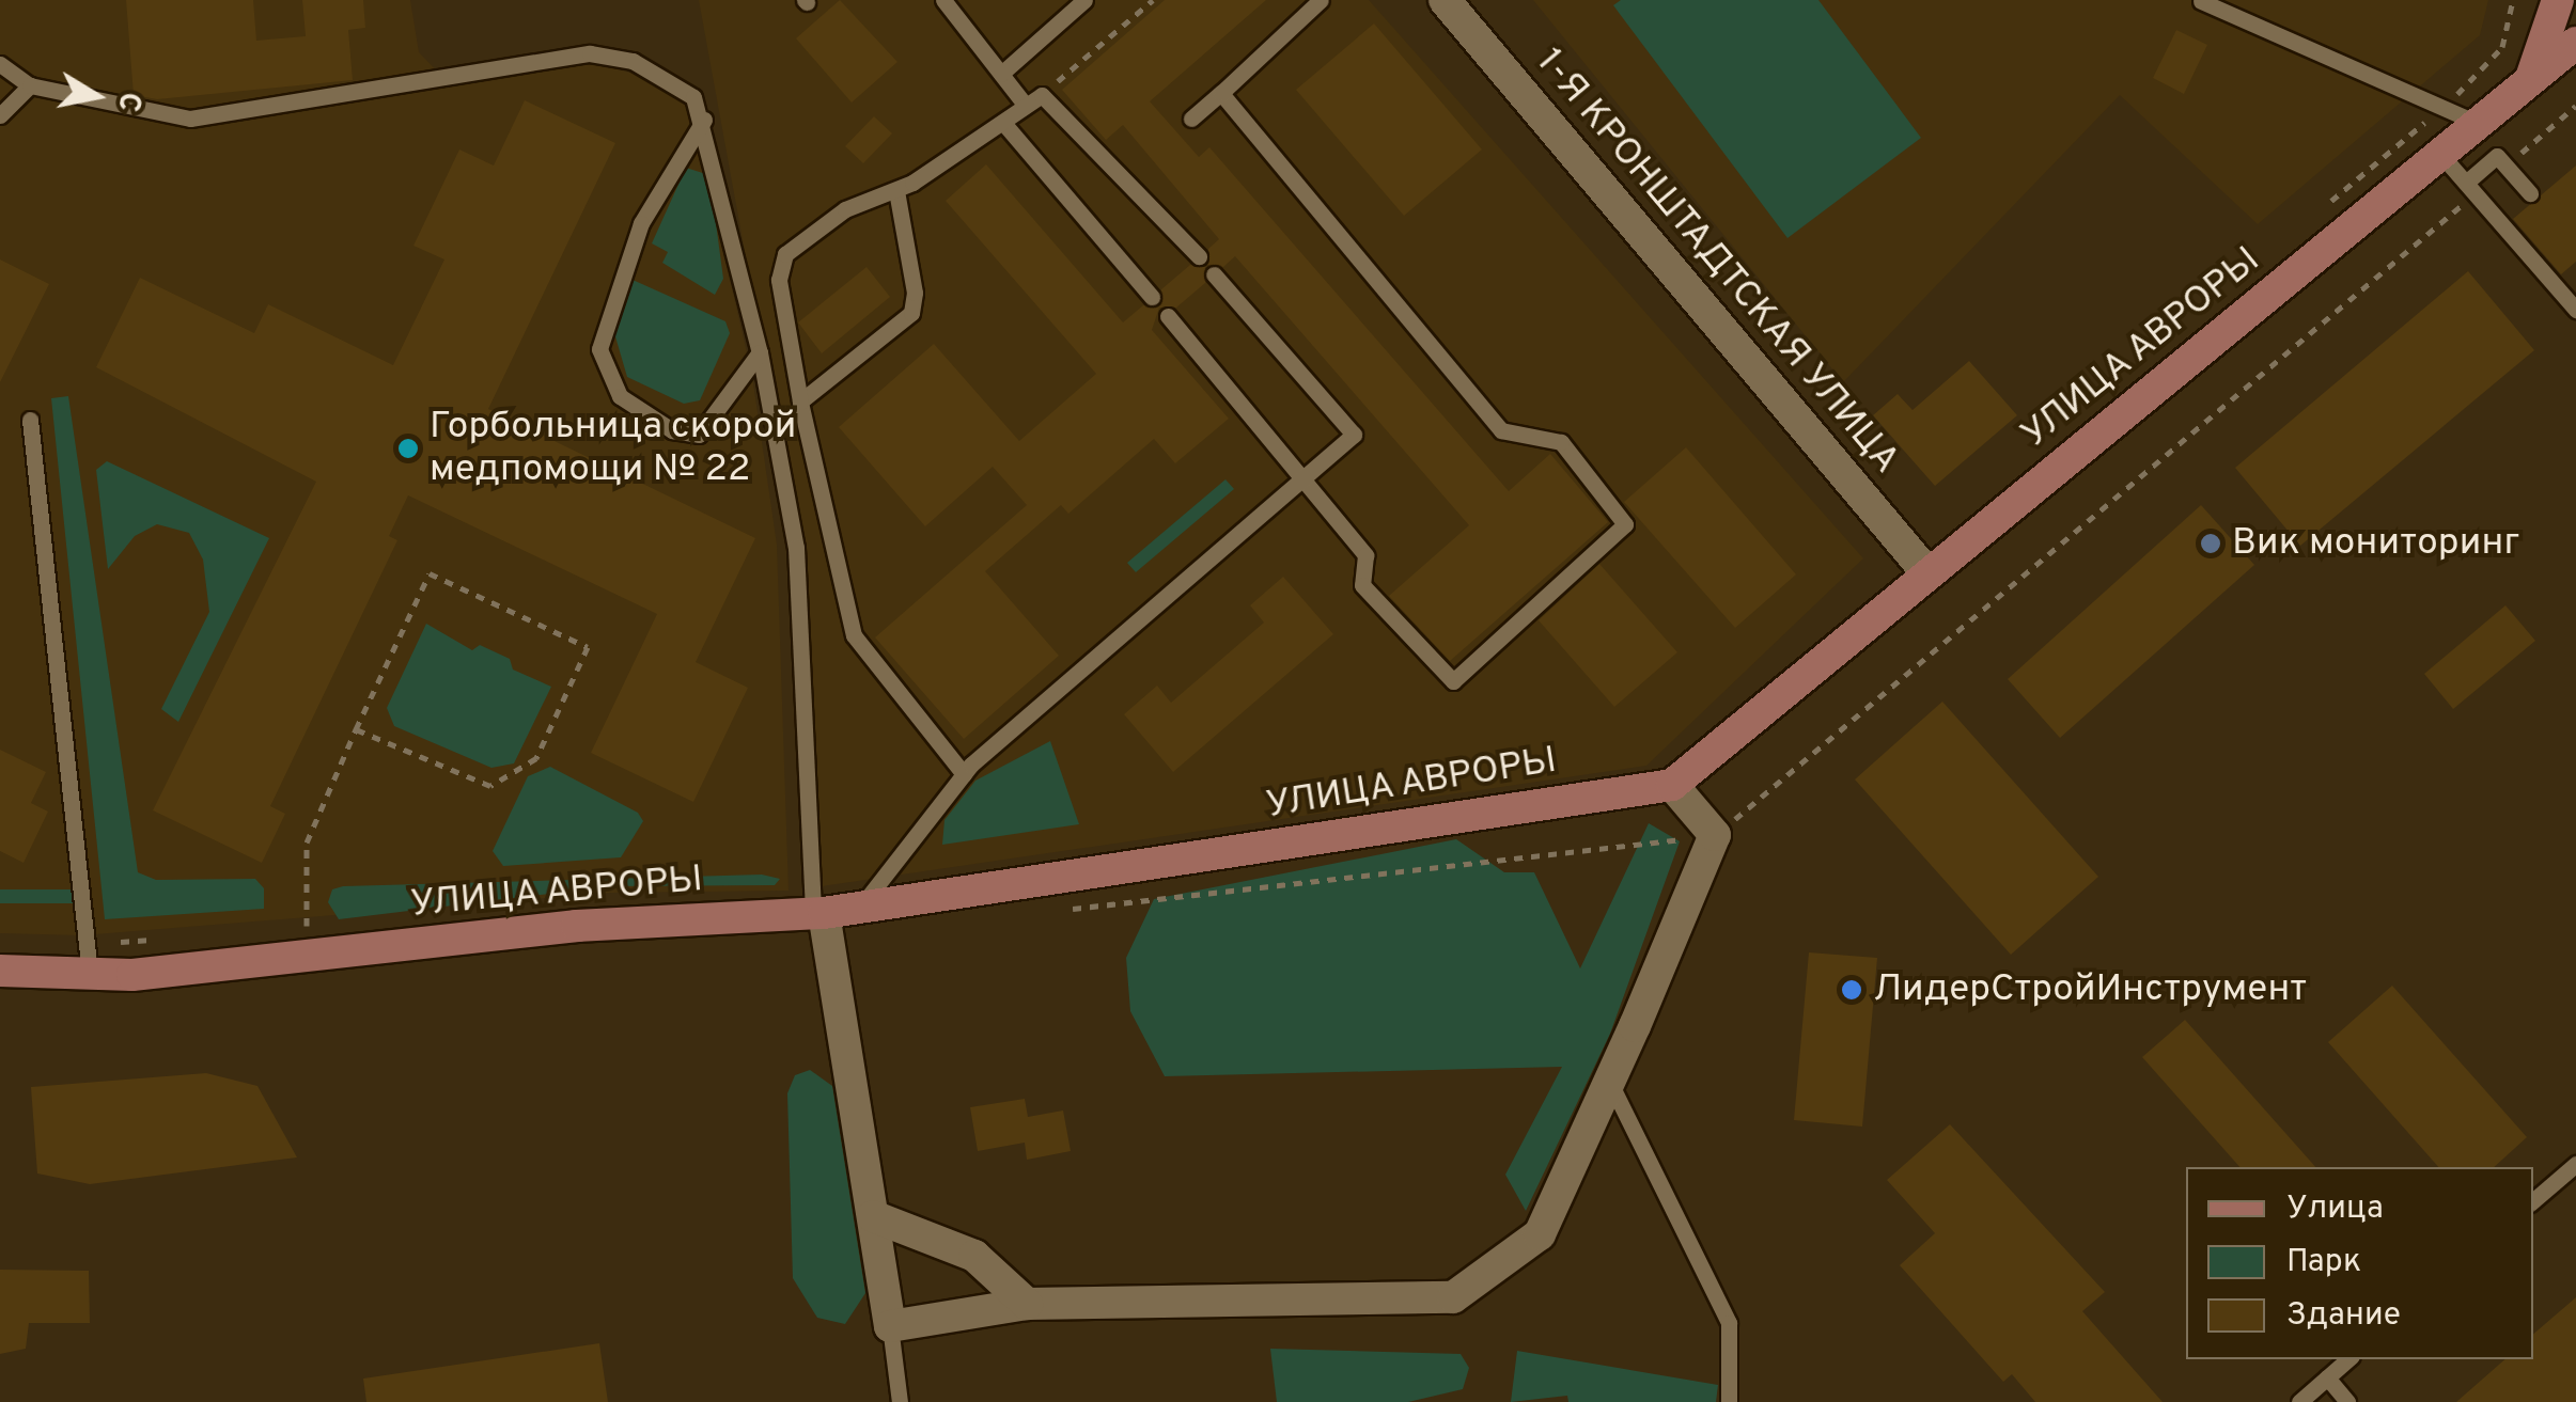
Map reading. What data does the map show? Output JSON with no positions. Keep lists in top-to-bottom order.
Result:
{
  "streets": {
    "street": ["1-Я КРОНШТАДТСКАЯ УЛИЦА", "УЛИЦА АВРОРЫ"]
  },
  "crossings": [
    ["1-Я КРОНШТАДТСКАЯ УЛИЦА", "УЛИЦА АВРОРЫ"]
  ],
  "places": ["Горбольница скорой медпомощи № 22", "Вик мониторинг", "ЛидерСтройИнструмент"],
  "legend": ["Улица", "Парк", "Здание"],
  "north": "right"
}
